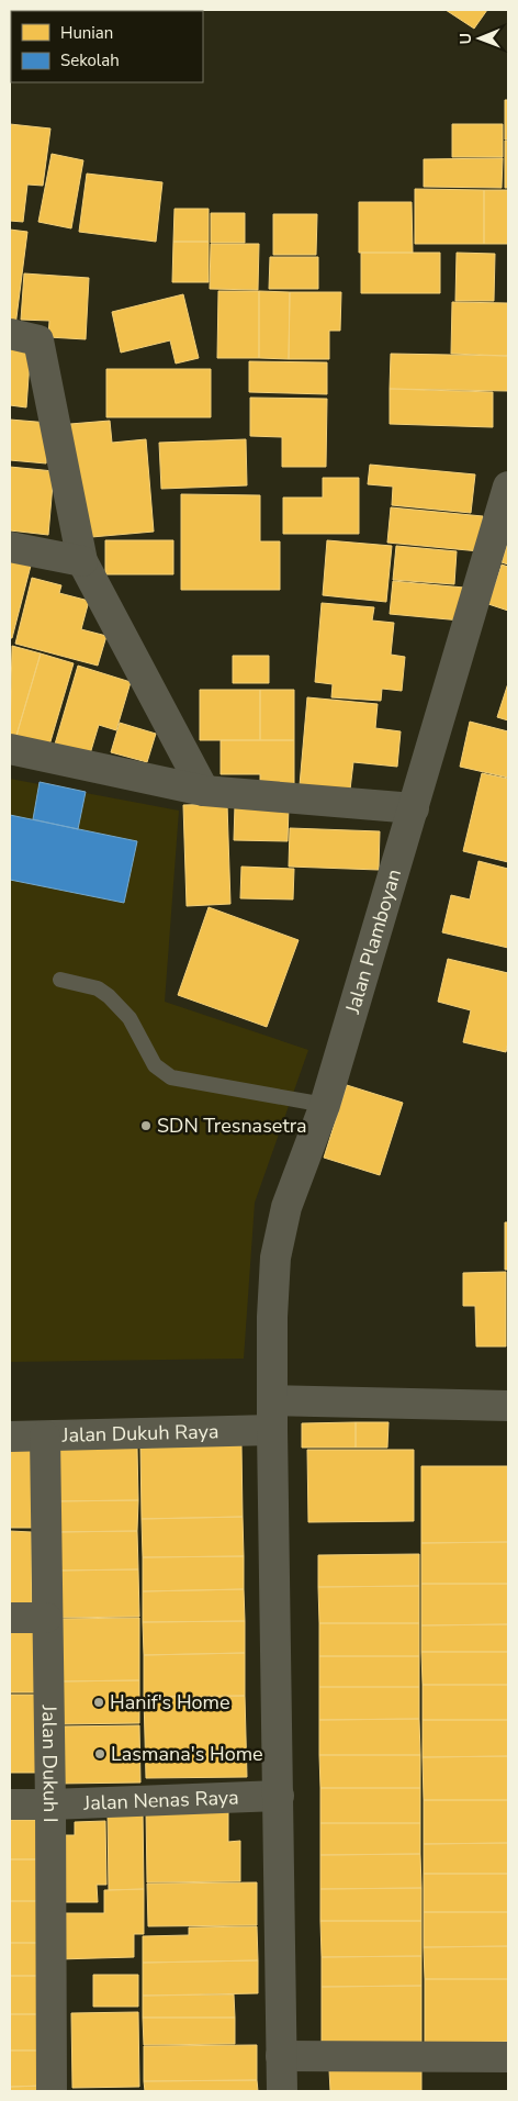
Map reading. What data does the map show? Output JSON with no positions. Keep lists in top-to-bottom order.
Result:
{
  "streets": {
    "street": [
      "Jalan Plamboyan",
      "Jalan Dukuh Raya",
      "Jalan Dukuh I",
      "Jalan Nenas Raya"
    ]
  },
  "crossings": [
    ["Jalan Plamboyan", "Jalan Dukuh Raya"],
    ["Jalan Plamboyan", "Jalan Nenas Raya"],
    ["Jalan Dukuh Raya", "Jalan Dukuh I"],
    ["Jalan Dukuh I", "Jalan Nenas Raya"]
  ],
  "places": ["SDN Tresnasetra", "Hanif's Home", "Lasmana's Home"],
  "legend": ["Hunian", "Sekolah"],
  "north": "left"
}
